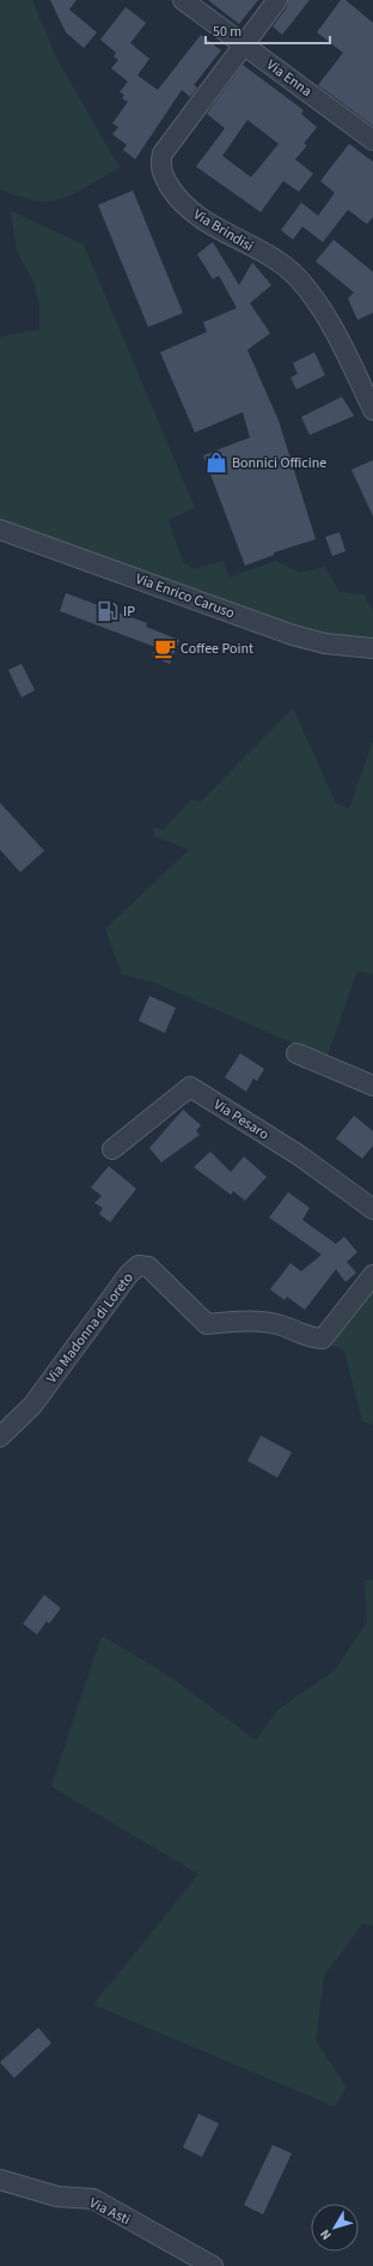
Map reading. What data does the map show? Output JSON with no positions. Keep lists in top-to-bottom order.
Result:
{
  "streets": {
    "street": [
      "Via Enna",
      "Via Brindisi",
      "Via Enrico Caruso",
      "Via Pesaro",
      "Via Madonna di Loreto",
      "Via Asti"
    ]
  },
  "crossings": [
    ["Via Enna", "Via Brindisi"]
  ],
  "places": {
    "shop": ["Bonnici Officine"],
    "fuel station": ["IP"],
    "cafe": ["Coffee Point"]
  },
  "scale_bar": "50 m",
  "north": "bottom left"
}
